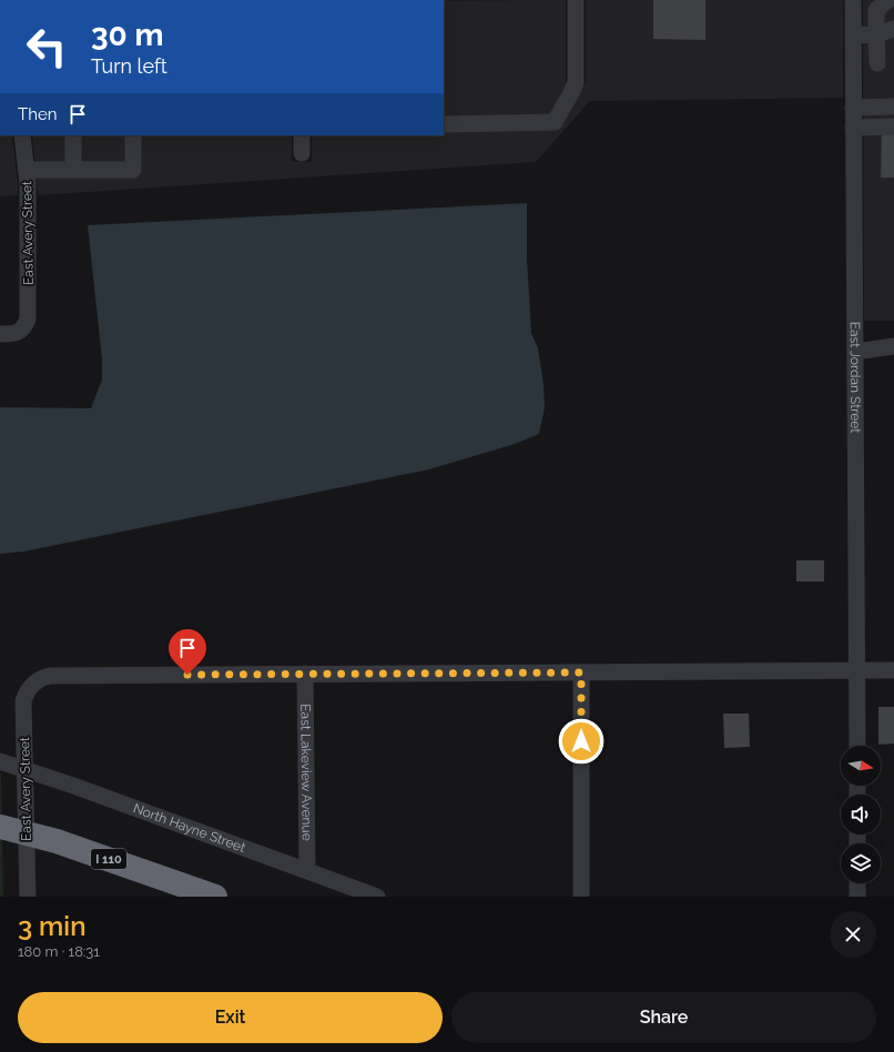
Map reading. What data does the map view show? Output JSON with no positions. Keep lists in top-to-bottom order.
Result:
{
  "streets": {
    "highway": ["I 110"],
    "street": [
      "East Avery Street",
      "East Jordan Street",
      "East Lakeview Avenue",
      "North Hayne Street"
    ]
  },
  "crossings": [
    ["East Avery Street", "East Lakeview Avenue"],
    ["East Avery Street", "North Hayne Street"],
    ["East Lakeview Avenue", "North Hayne Street"]
  ],
  "north": "right",
  "page": {
    "turn": ["30 m", "Turn left"],
    "then": "Then",
    "heading": ["3 min", "180 m · 18:31"],
    "buttons": ["Exit", "Share"]
  }
}
